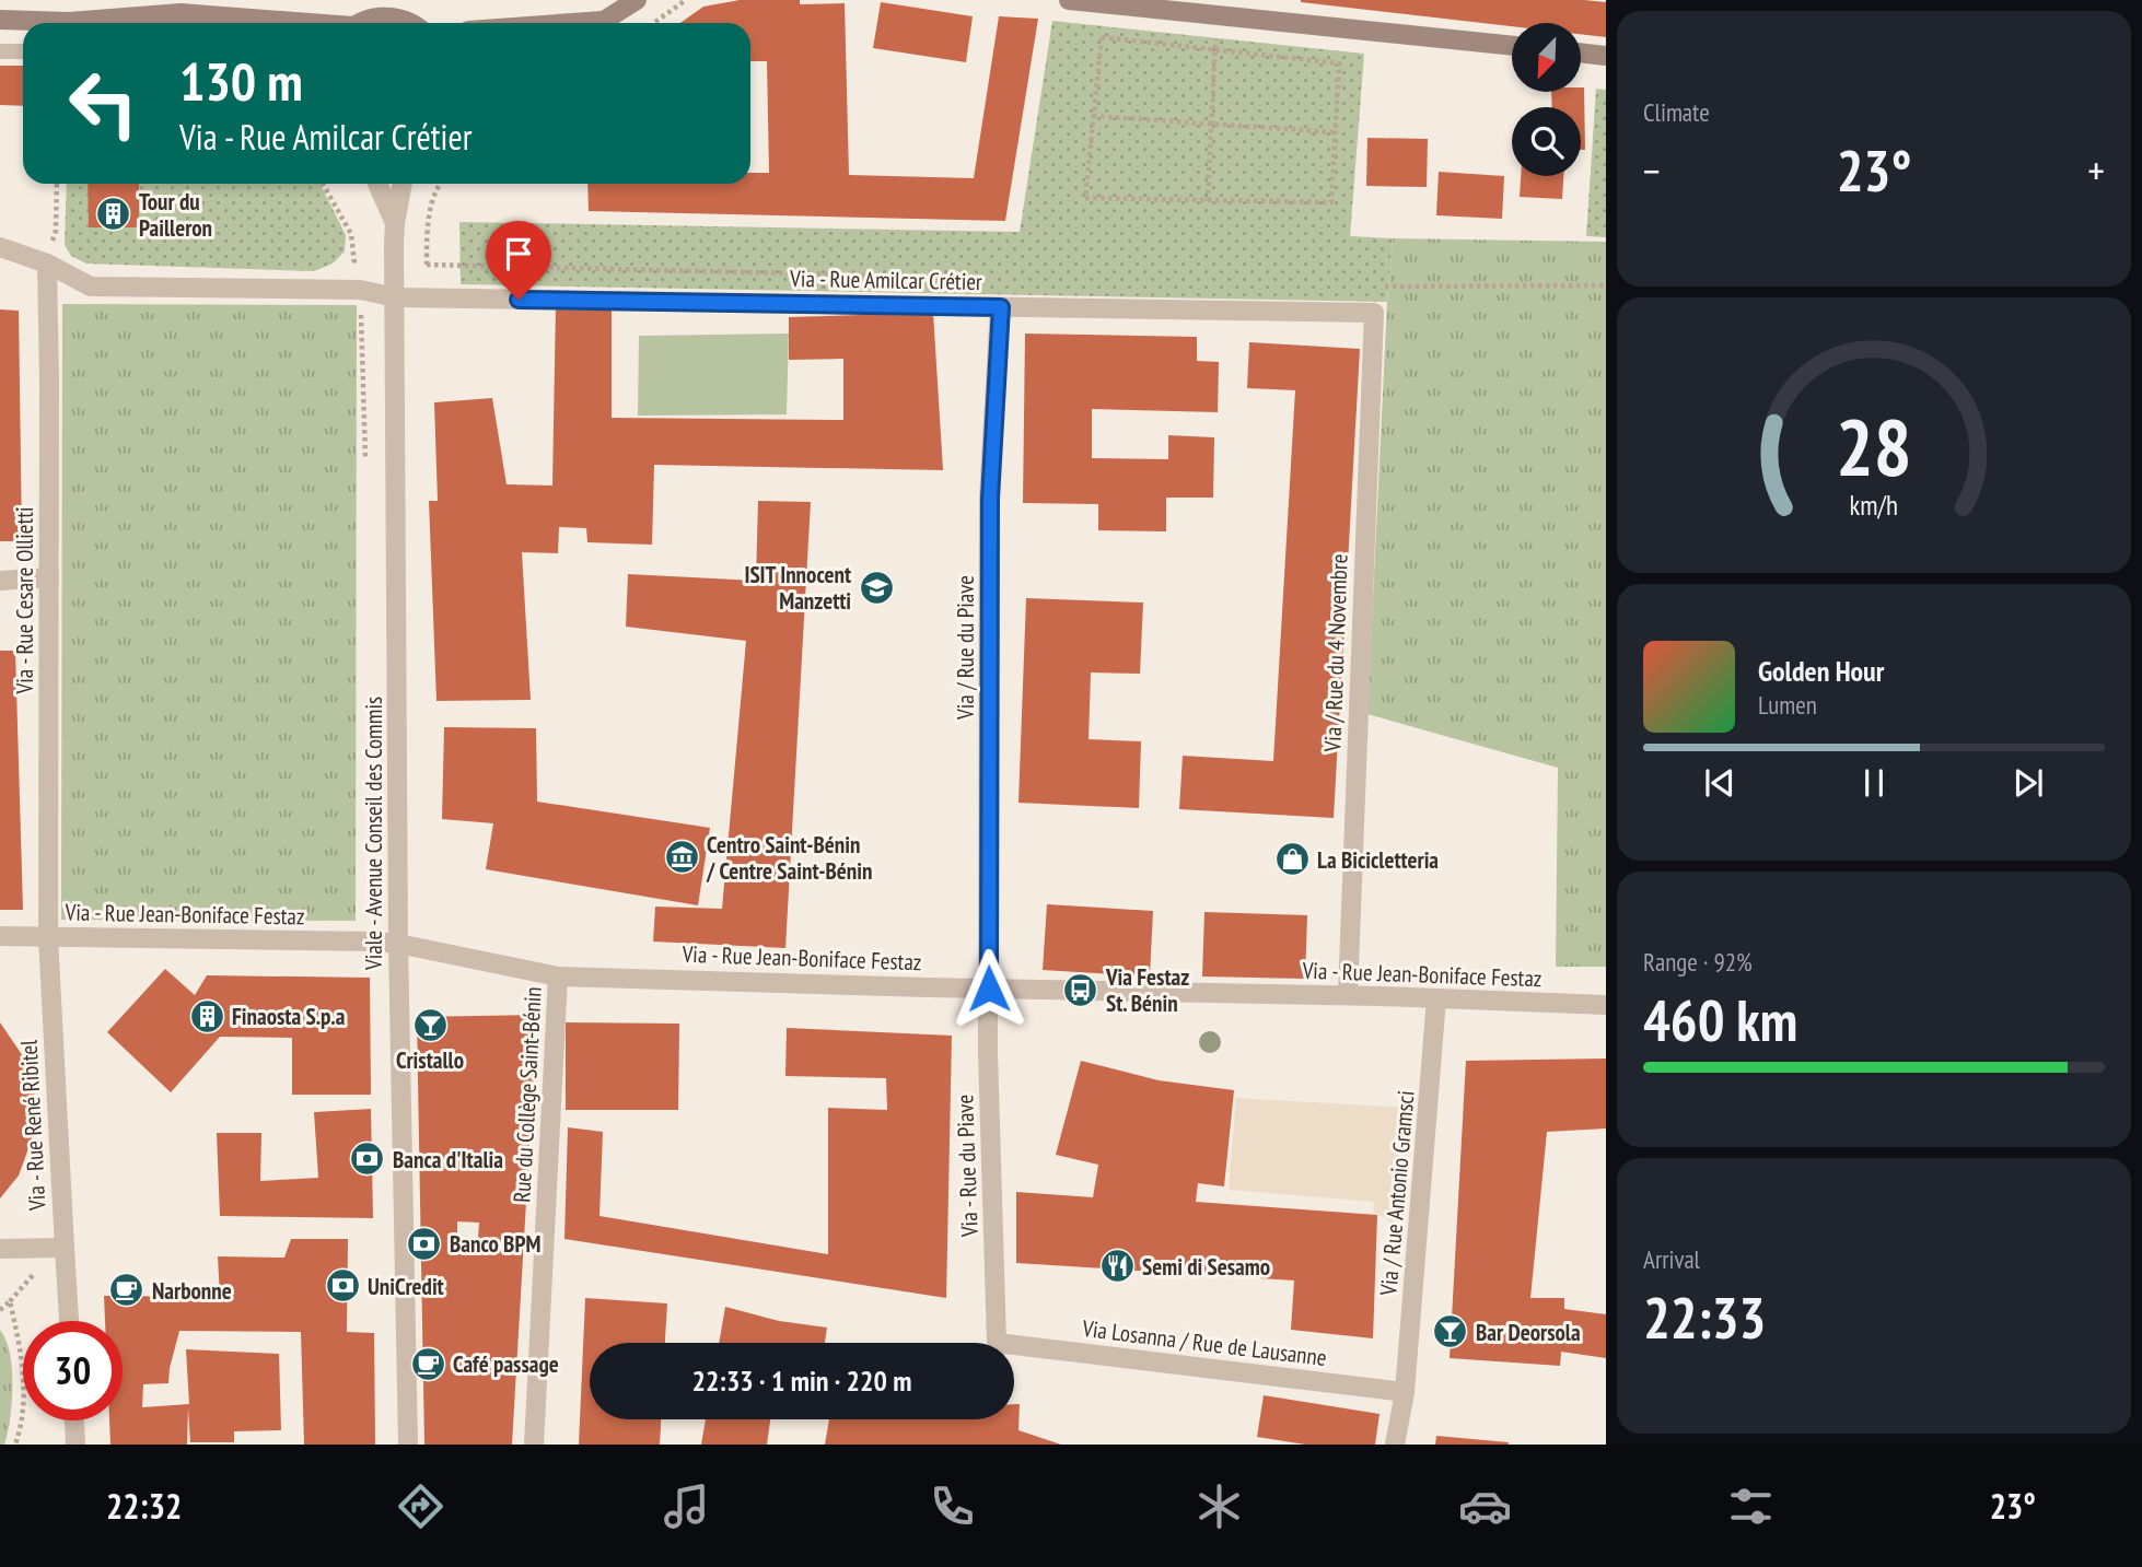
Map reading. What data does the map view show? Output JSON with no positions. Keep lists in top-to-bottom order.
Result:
{
  "streets": {
    "street": [
      "Via - Rue Amilcar Crétier",
      "Via - Rue Cesare Ollietti",
      "Via / Rue du Piave",
      "Via / Rue du 4 Novembre",
      "Viale - Avenue Conseil des Commis",
      "Via - Rue Jean-Boniface Festaz",
      "Rue du Collège Saint-Bénin",
      "Via - Rue René Ribitel",
      "Via - Rue du Piave",
      "Via / Rue Antonio Gramsci",
      "Via Losanna / Rue de Lausanne"
    ]
  },
  "crossings": [
    ["Via - Rue Amilcar Crétier", "Via - Rue Cesare Ollietti"],
    ["Via - Rue Amilcar Crétier", "Via / Rue du Piave"],
    ["Via - Rue Amilcar Crétier", "Via / Rue du 4 Novembre"],
    ["Via - Rue Amilcar Crétier", "Viale - Avenue Conseil des Commis"],
    ["Via - Rue Cesare Ollietti", "Via - Rue Jean-Boniface Festaz"],
    ["Via - Rue Cesare Ollietti", "Via - Rue René Ribitel"],
    ["Via / Rue du Piave", "Via - Rue Jean-Boniface Festaz"],
    ["Via / Rue du Piave", "Via - Rue du Piave"],
    ["Via / Rue du 4 Novembre", "Via - Rue Jean-Boniface Festaz"],
    ["Viale - Avenue Conseil des Commis", "Via - Rue Jean-Boniface Festaz"],
    ["Via - Rue Jean-Boniface Festaz", "Rue du Collège Saint-Bénin"],
    ["Via - Rue Jean-Boniface Festaz", "Via - Rue René Ribitel"],
    ["Via - Rue Jean-Boniface Festaz", "Via - Rue du Piave"],
    ["Via - Rue Jean-Boniface Festaz", "Via / Rue Antonio Gramsci"],
    ["Via / Rue Antonio Gramsci", "Via Losanna / Rue de Lausanne"]
  ],
  "places": {
    "building": ["Tour du Pailleron", "Finaosta S.p.a"],
    "school or university": ["ISIT Innocent Manzetti"],
    "museum": ["Centro Saint-Bénin / Centre Saint-Bénin"],
    "shop": ["La Bicicletteria"],
    "bus stop": ["Via Festaz St. Bénin"],
    "bar": ["Cristallo", "Bar Deorsola"],
    "bank": ["Banca d'Italia", "Banco BPM", "UniCredit"],
    "restaurant": ["Semi di Sesamo"],
    "cafe": ["Narbonne", "Café passage"]
  },
  "north": "bottom left",
  "page": {
    "tile": [
      "Climate",
      ["Range · 92%", "460 km"],
      ["Arrival", "22:33"]
    ],
    "turn": ["130 m", "Via - Rue Amilcar Crétier"],
    "heat": ["−", "23°", "+"],
    "song": ["Golden Hour", "Lumen"],
    "limit": "30",
    "trip": "22:33 · 1 min · 220 m",
    "tabs": ["22:32", "23°"],
    "gauge": ["28", "km/h"]
  }
}
